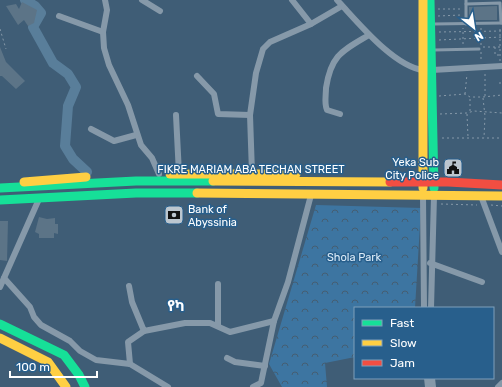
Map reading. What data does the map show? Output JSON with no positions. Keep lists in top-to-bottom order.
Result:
{
  "streets": {
    "main road": ["FIKRE MARIAM ABA TECHAN STREET"]
  },
  "districts": ["የካ"],
  "parks": ["Shola Park"],
  "places": {
    "public building": ["Yeka Sub City Police"],
    "bank": ["Bank of Abyssinia"]
  },
  "legend": ["Fast", "Slow", "Jam"],
  "scale_bar": "100 m",
  "north": "bottom right"
}
